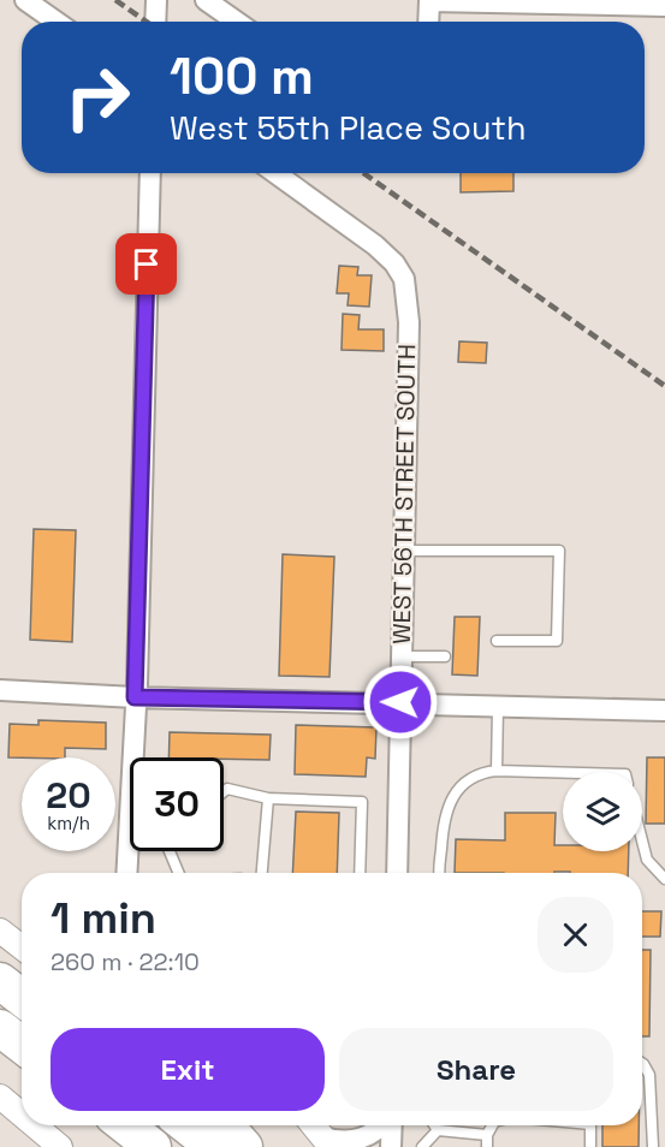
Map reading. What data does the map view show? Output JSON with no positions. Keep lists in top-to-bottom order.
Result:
{
  "streets": {
    "street": ["WEST 56TH STREET SOUTH"]
  },
  "page": {
    "turn": ["100 m", "West 55th Place South"],
    "speed": "20 km/h",
    "limit": "30",
    "heading": ["1 min", "260 m · 22:10"],
    "buttons": ["Exit", "Share"]
  }
}
